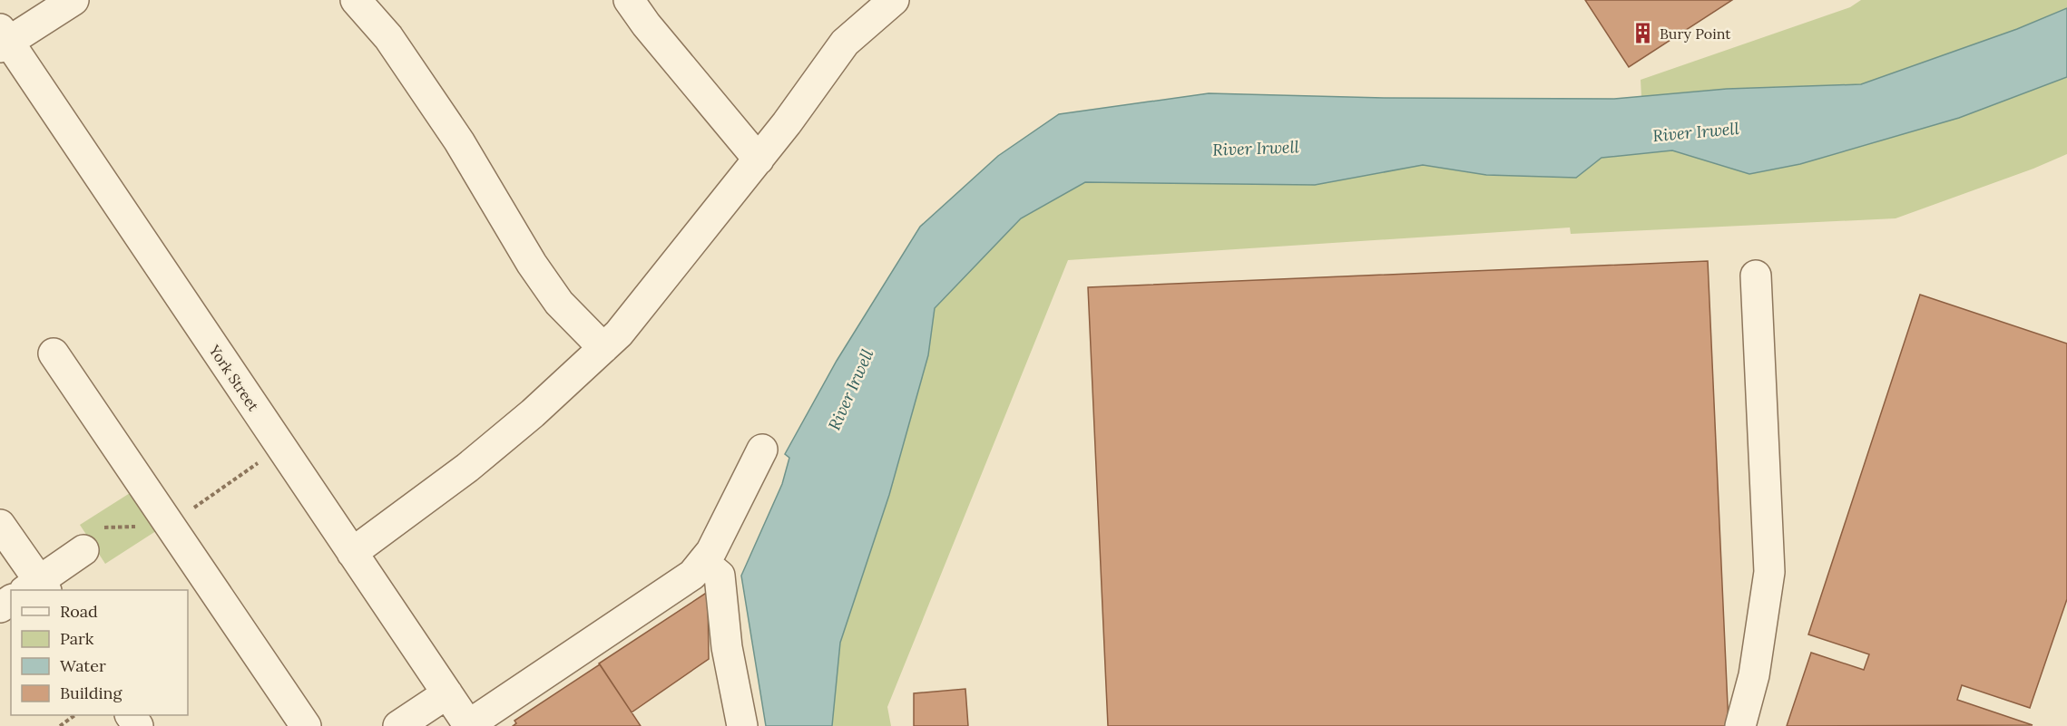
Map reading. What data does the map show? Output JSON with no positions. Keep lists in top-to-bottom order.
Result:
{
  "streets": {
    "street": ["York Street"]
  },
  "water": ["River Irwell"],
  "places": {
    "building": ["Bury Point"]
  },
  "legend": [
    "Road",
    "Park",
    "Water",
    "Building"
  ]
}
